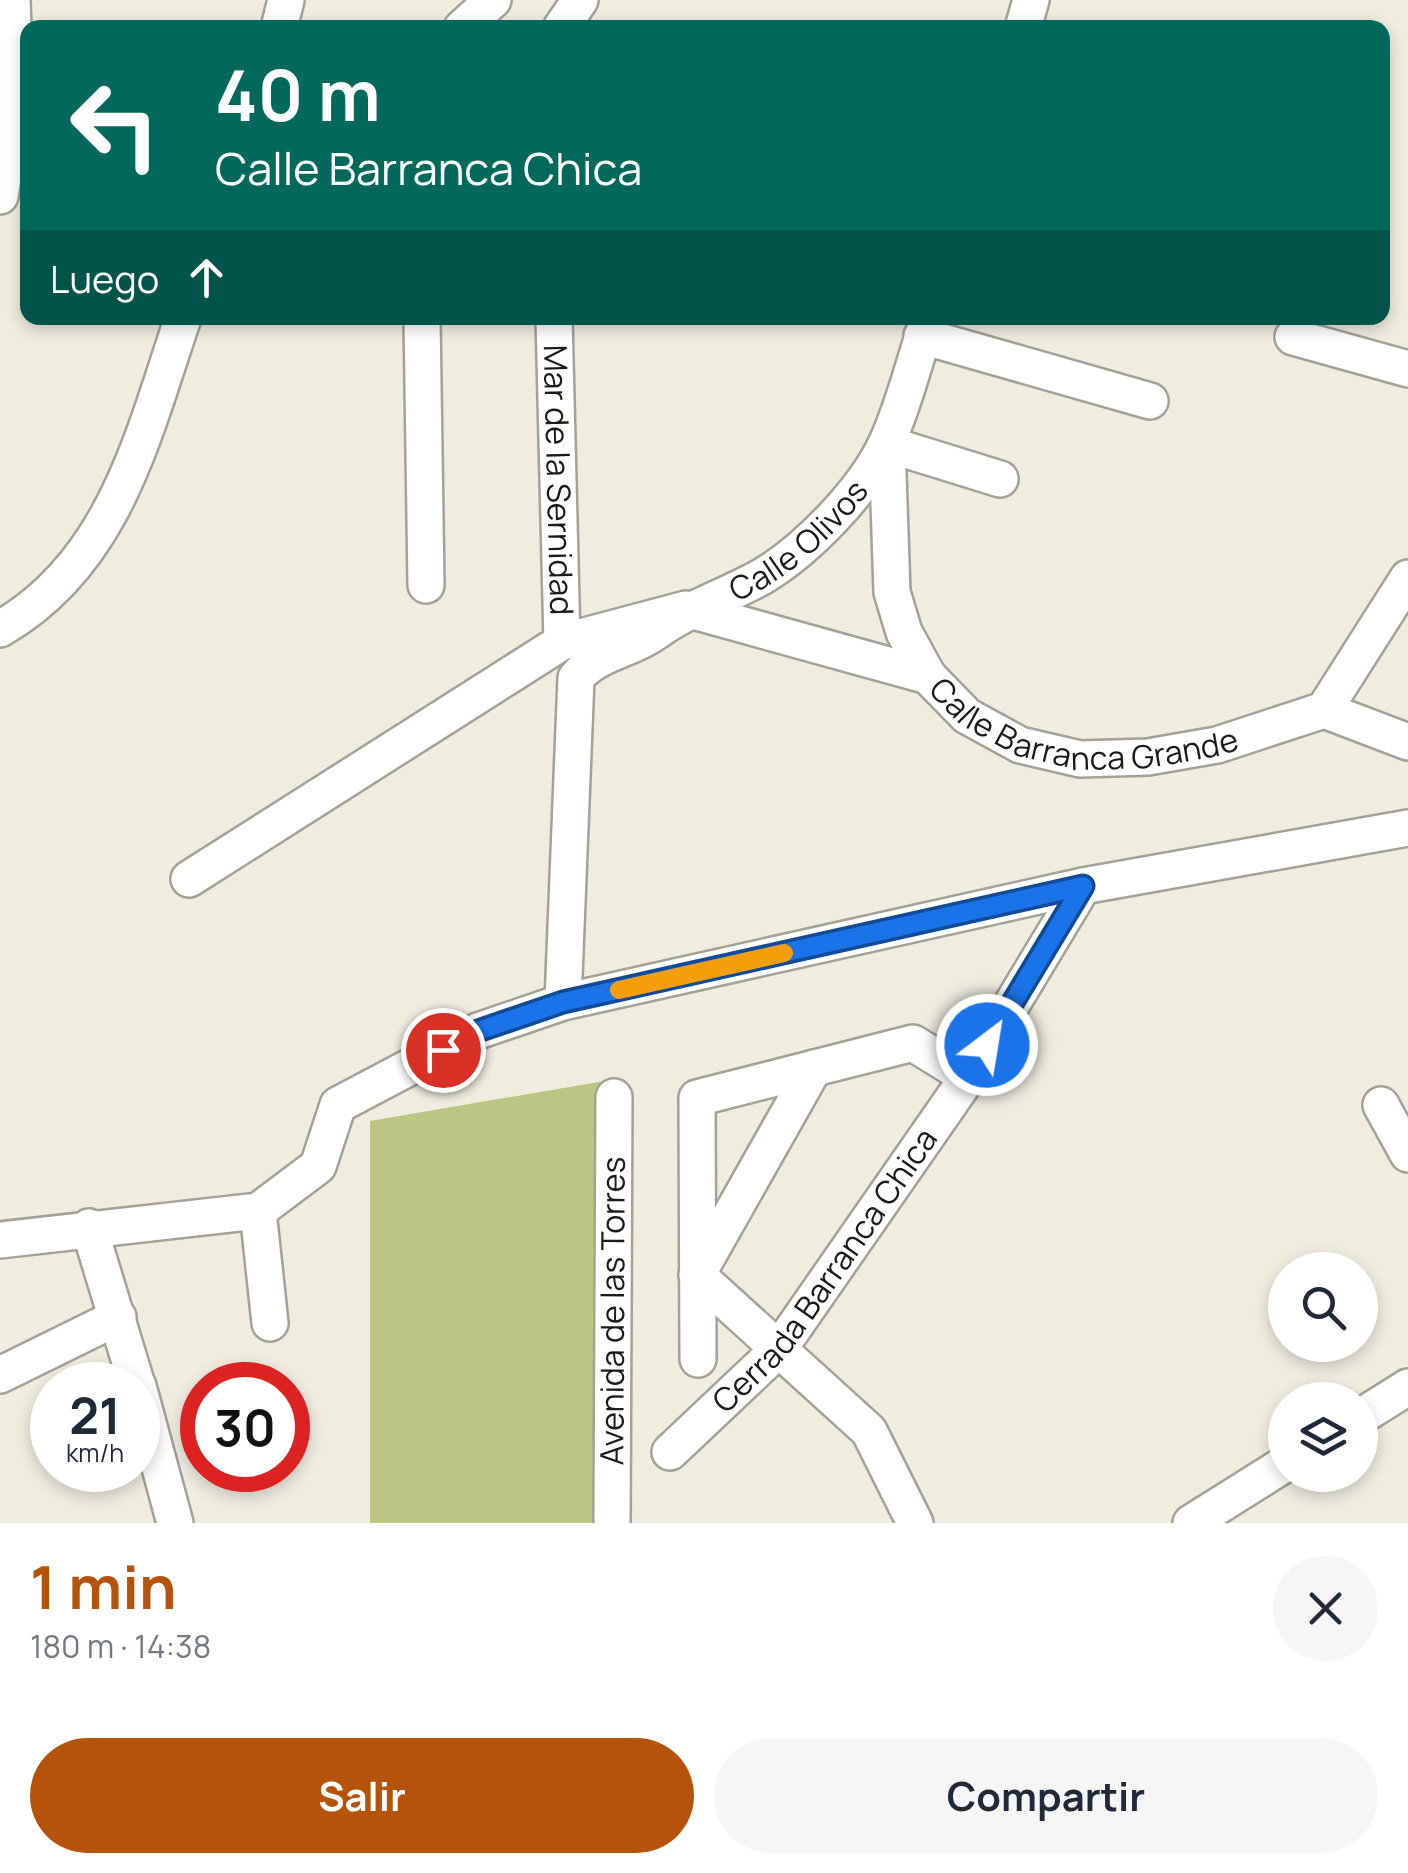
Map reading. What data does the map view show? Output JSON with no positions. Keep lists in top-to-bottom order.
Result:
{
  "streets": {
    "street": [
      "Mar de la Sernidad",
      "Calle Olivos",
      "Calle Barranca Grande",
      "Cerrada Barranca Chica",
      "Avenida de las Torres"
    ]
  },
  "crossings": [
    ["Mar de la Sernidad", "Calle Olivos"],
    ["Mar de la Sernidad", "Calle Barranca Grande"],
    ["Calle Olivos", "Calle Barranca Grande"]
  ],
  "page": {
    "turn": ["40 m", "Calle Barranca Chica"],
    "then": "Luego",
    "speed": "21 km/h",
    "limit": "30",
    "heading": ["1 min", "180 m · 14:38"],
    "buttons": ["Salir", "Compartir"]
  }
}
